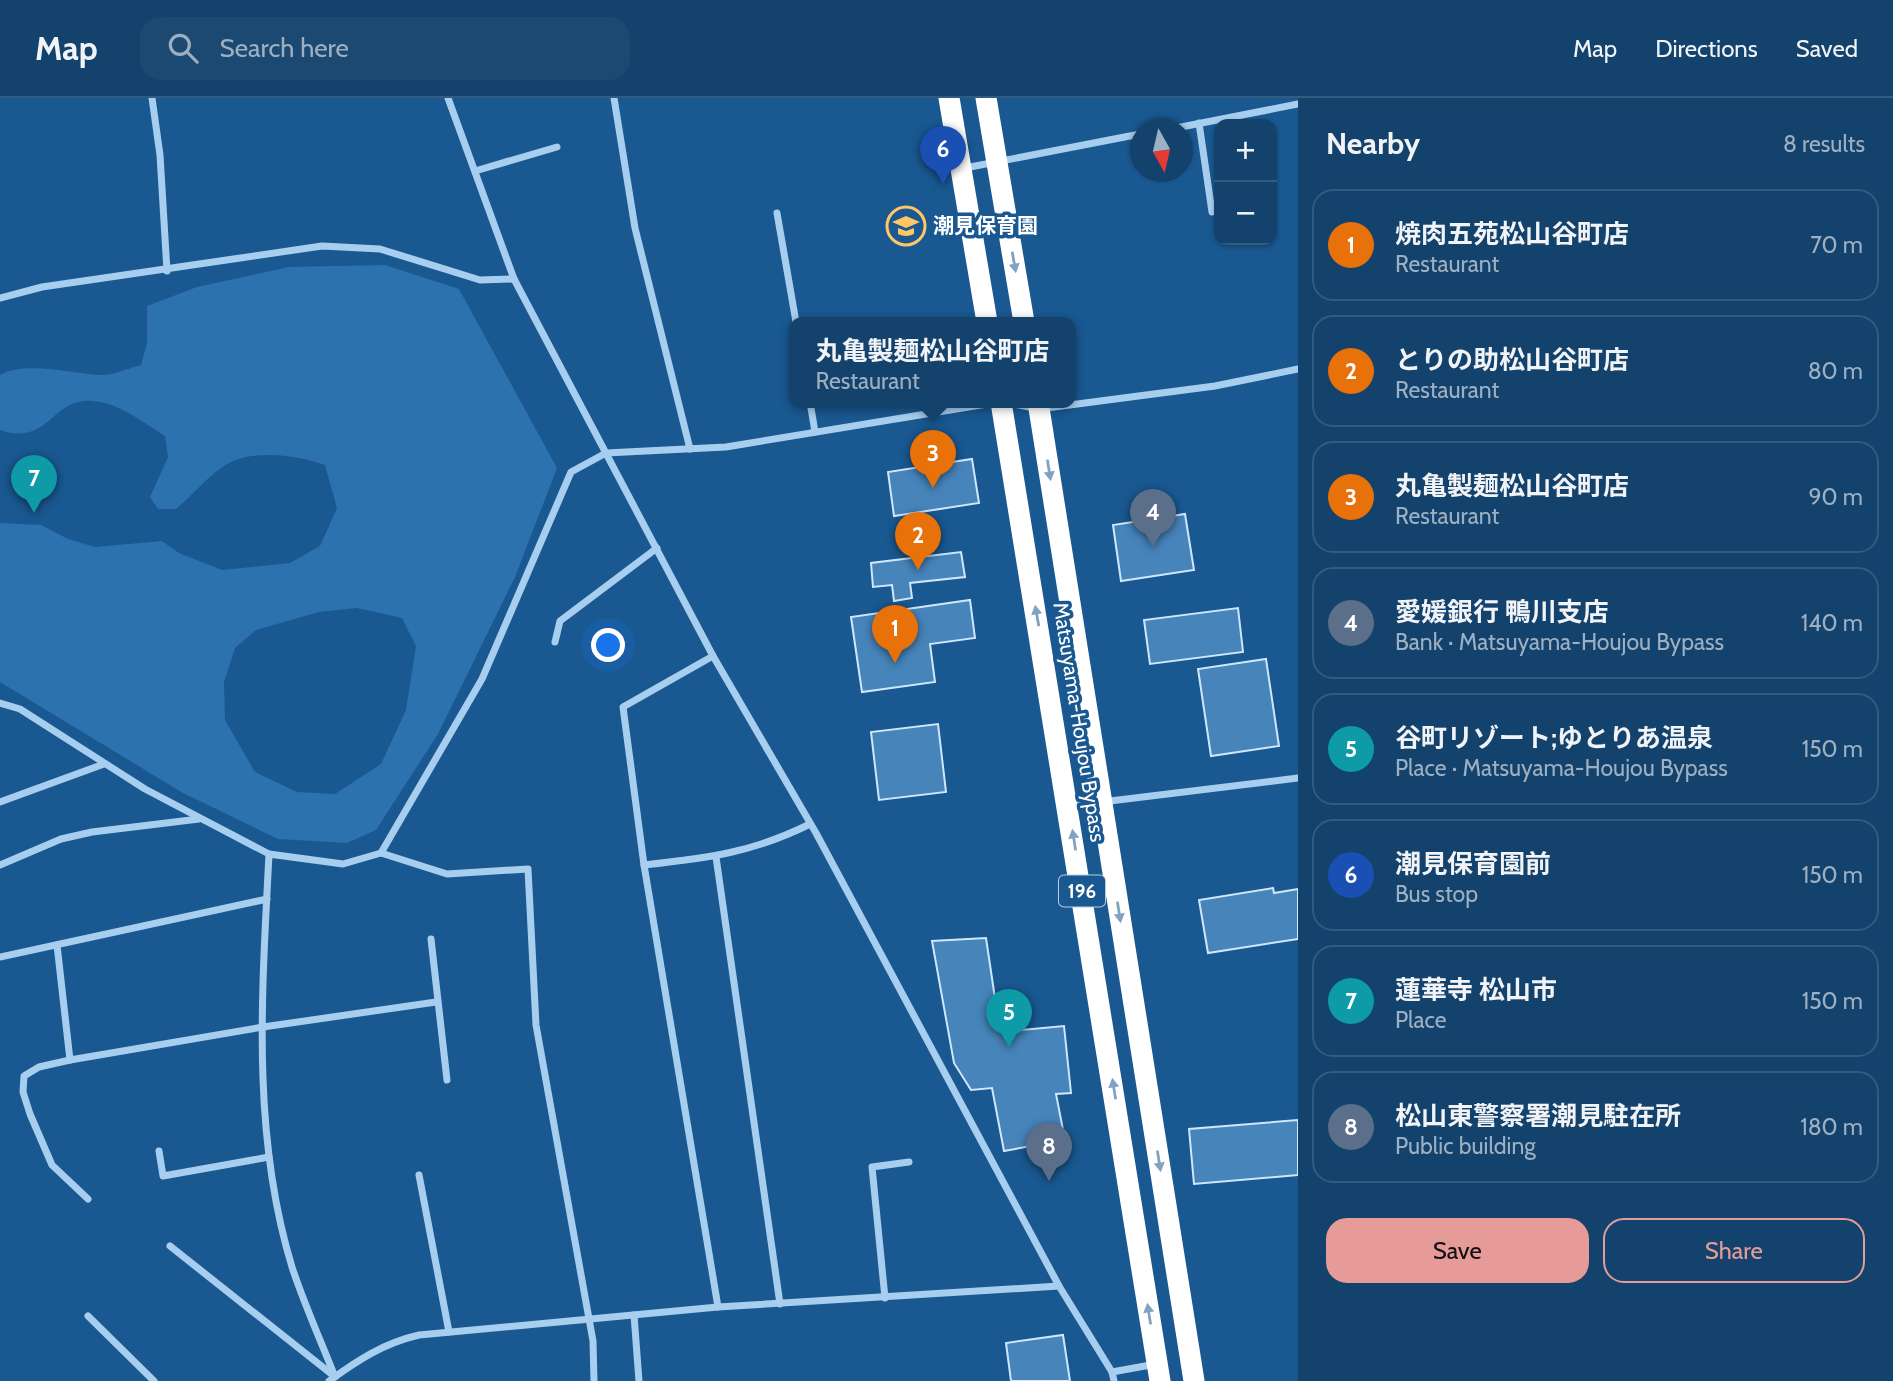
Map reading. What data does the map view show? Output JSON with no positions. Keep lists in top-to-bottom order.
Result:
{
  "streets": {
    "highway": ["Matsuyama-Houjou Bypass", "196"]
  },
  "places": {
    "school or university": ["潮見保育園"]
  },
  "north": "bottom",
  "page": {
    "header": "Map",
    "search": "Search here",
    "nav": ["Map", "Directions", "Saved"],
    "heading": ["Nearby", "8 results"],
    "map_buttons": ["+", "−"],
    "pins": [
      "6",
      "3",
      "7",
      "4",
      "2",
      "1",
      "5",
      "8"
    ],
    "list": [
      {
        "mark": "1",
        "name": "焼肉五苑松山谷町店",
        "note": "Restaurant",
        "value": "70 m"
      },
      {
        "mark": "2",
        "name": "とりの助松山谷町店",
        "note": "Restaurant",
        "value": "80 m"
      },
      {
        "mark": "3",
        "name": "丸亀製麺松山谷町店",
        "note": "Restaurant",
        "value": "90 m"
      },
      {
        "mark": "4",
        "name": "愛媛銀行 鴨川支店",
        "note": "Bank · Matsuyama-Houjou Bypass",
        "value": "140 m"
      },
      {
        "mark": "5",
        "name": "谷町リゾート;ゆとりあ温泉",
        "note": "Place · Matsuyama-Houjou Bypass",
        "value": "150 m"
      },
      {
        "mark": "6",
        "name": "潮見保育園前",
        "note": "Bus stop",
        "value": "150 m"
      },
      {
        "mark": "7",
        "name": "蓮華寺 松山市",
        "note": "Place",
        "value": "150 m"
      },
      {
        "mark": "8",
        "name": "松山東警察署潮見駐在所",
        "note": "Public building",
        "value": "180 m"
      }
    ],
    "popup": ["丸亀製麺松山谷町店", "Restaurant"],
    "buttons": ["Save", "Share"]
  }
}
